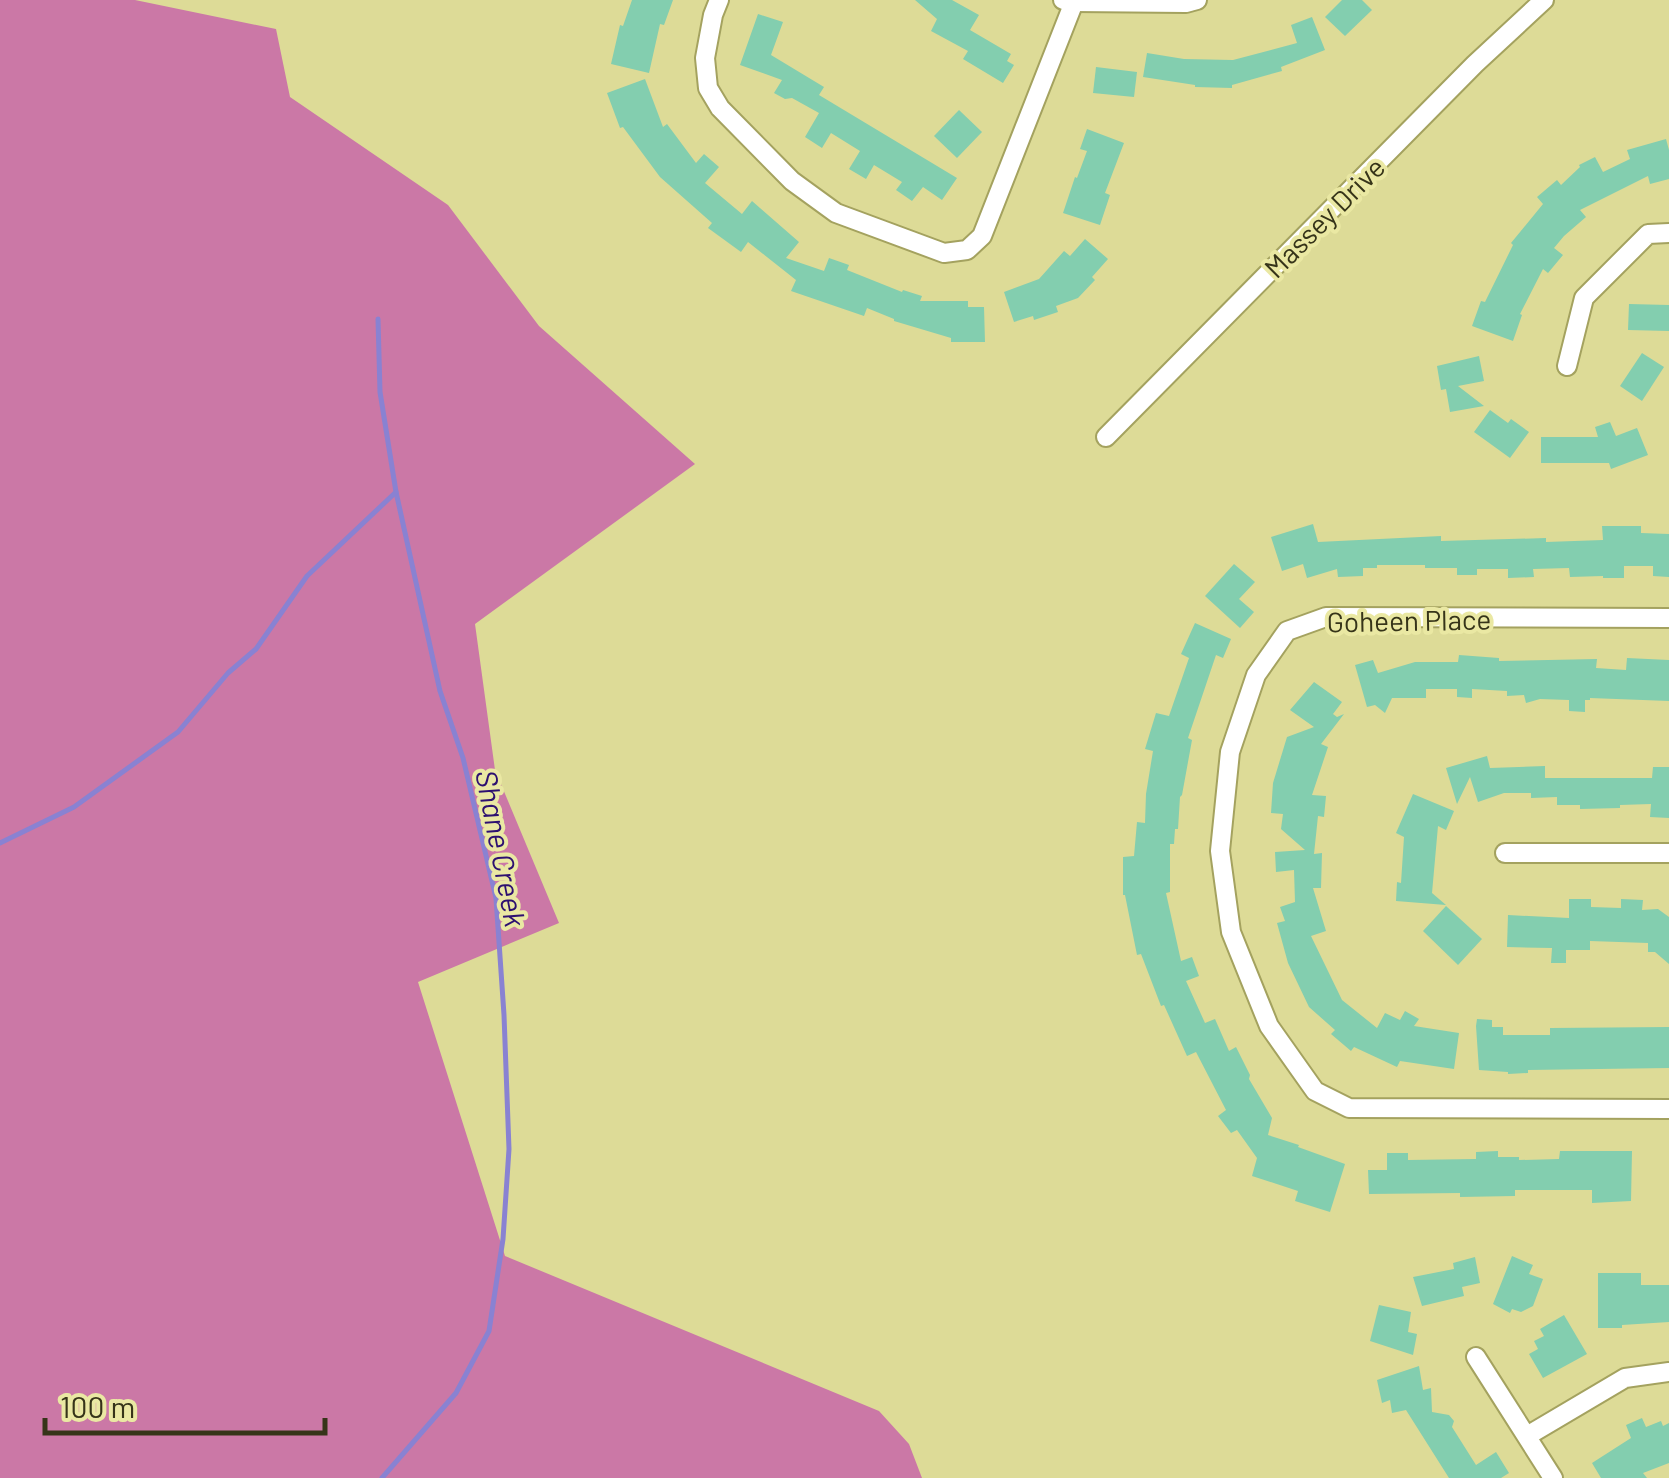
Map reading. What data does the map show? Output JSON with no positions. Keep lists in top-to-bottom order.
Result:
{
  "streets": {
    "street": ["Massey Drive", "Goheen Place"]
  },
  "water": ["Shane Creek"],
  "scale_bar": "100 m"
}
